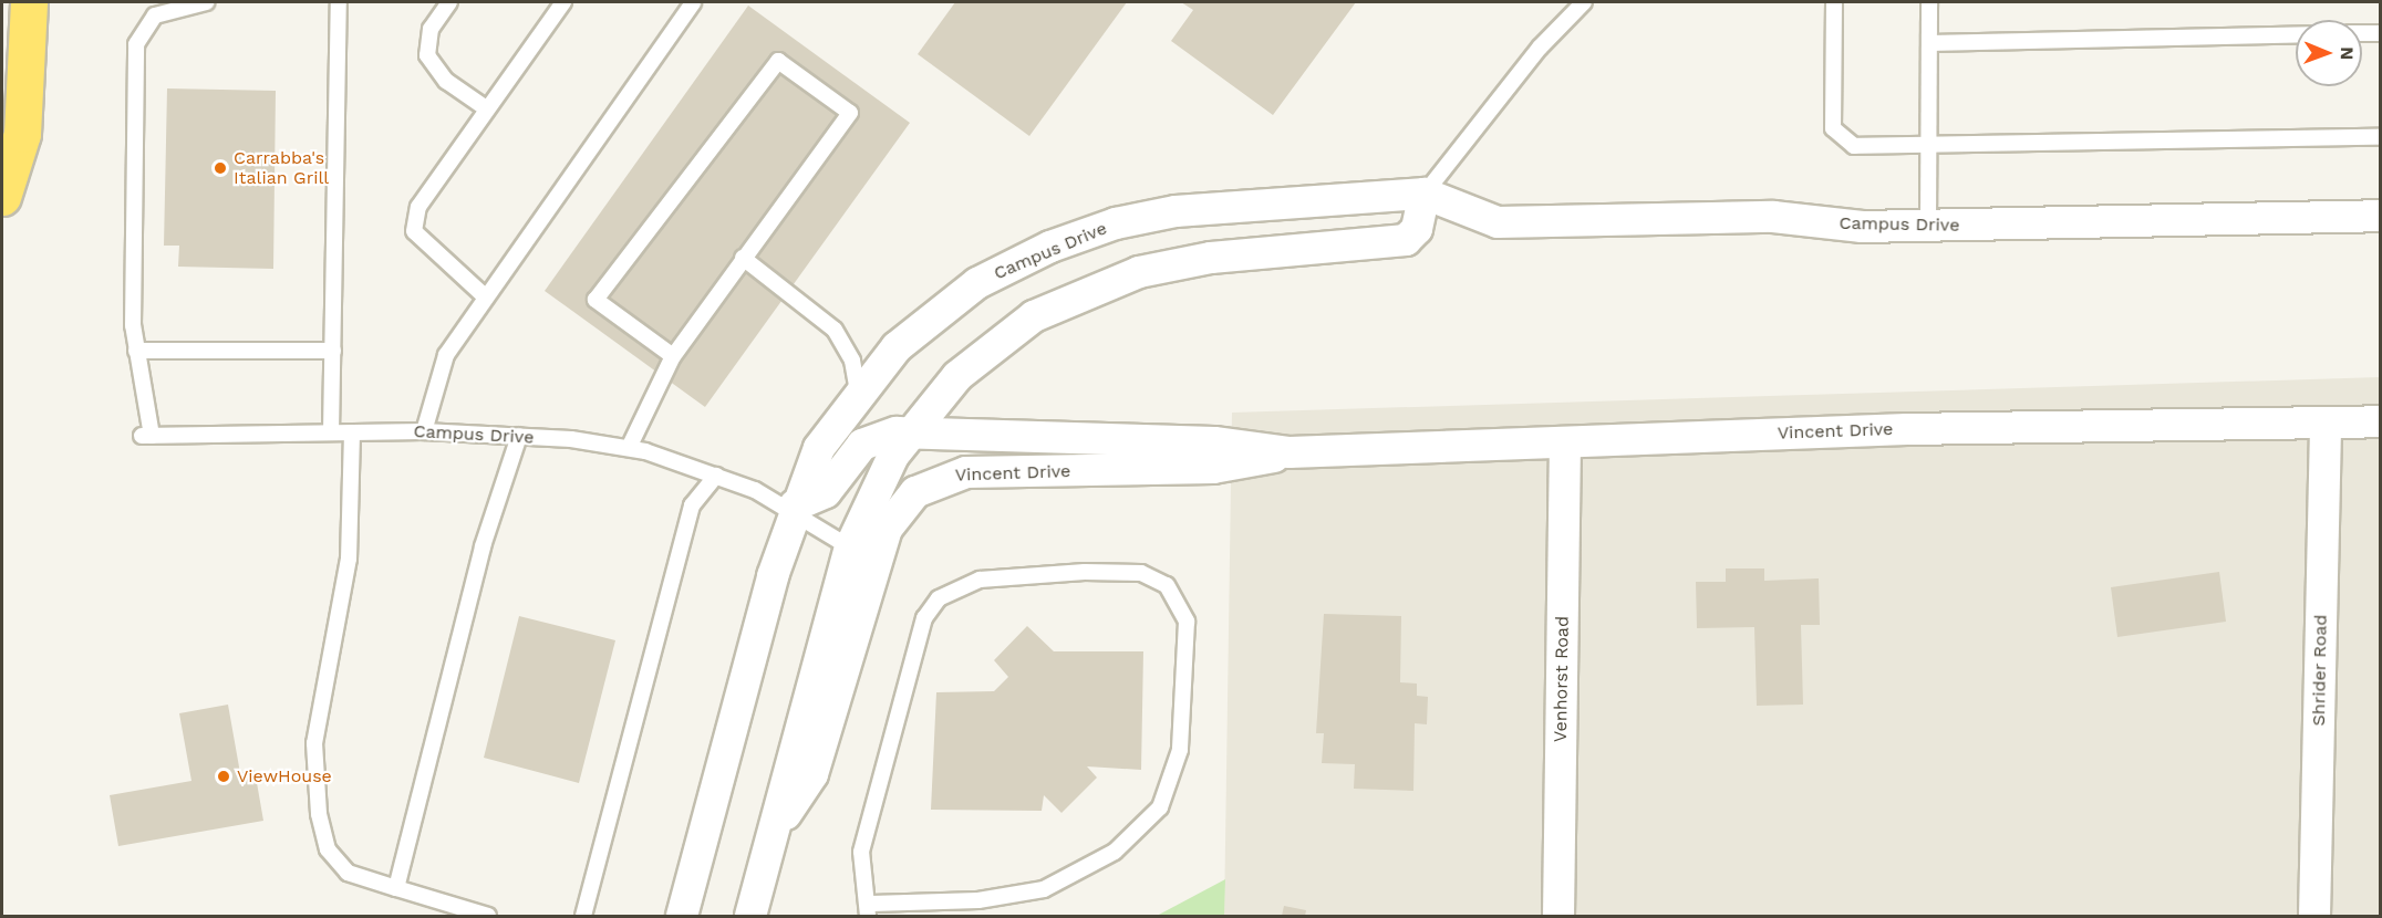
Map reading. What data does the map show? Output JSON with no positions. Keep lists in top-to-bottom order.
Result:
{
  "streets": {
    "street": [
      "Campus Drive",
      "Vincent Drive",
      "Shrider Road",
      "Venhorst Road"
    ]
  },
  "crossings": [
    ["Campus Drive", "Vincent Drive"],
    ["Vincent Drive", "Shrider Road"],
    ["Vincent Drive", "Venhorst Road"]
  ],
  "places": ["Carrabba's Italian Grill", "ViewHouse"],
  "north": "right"
}
